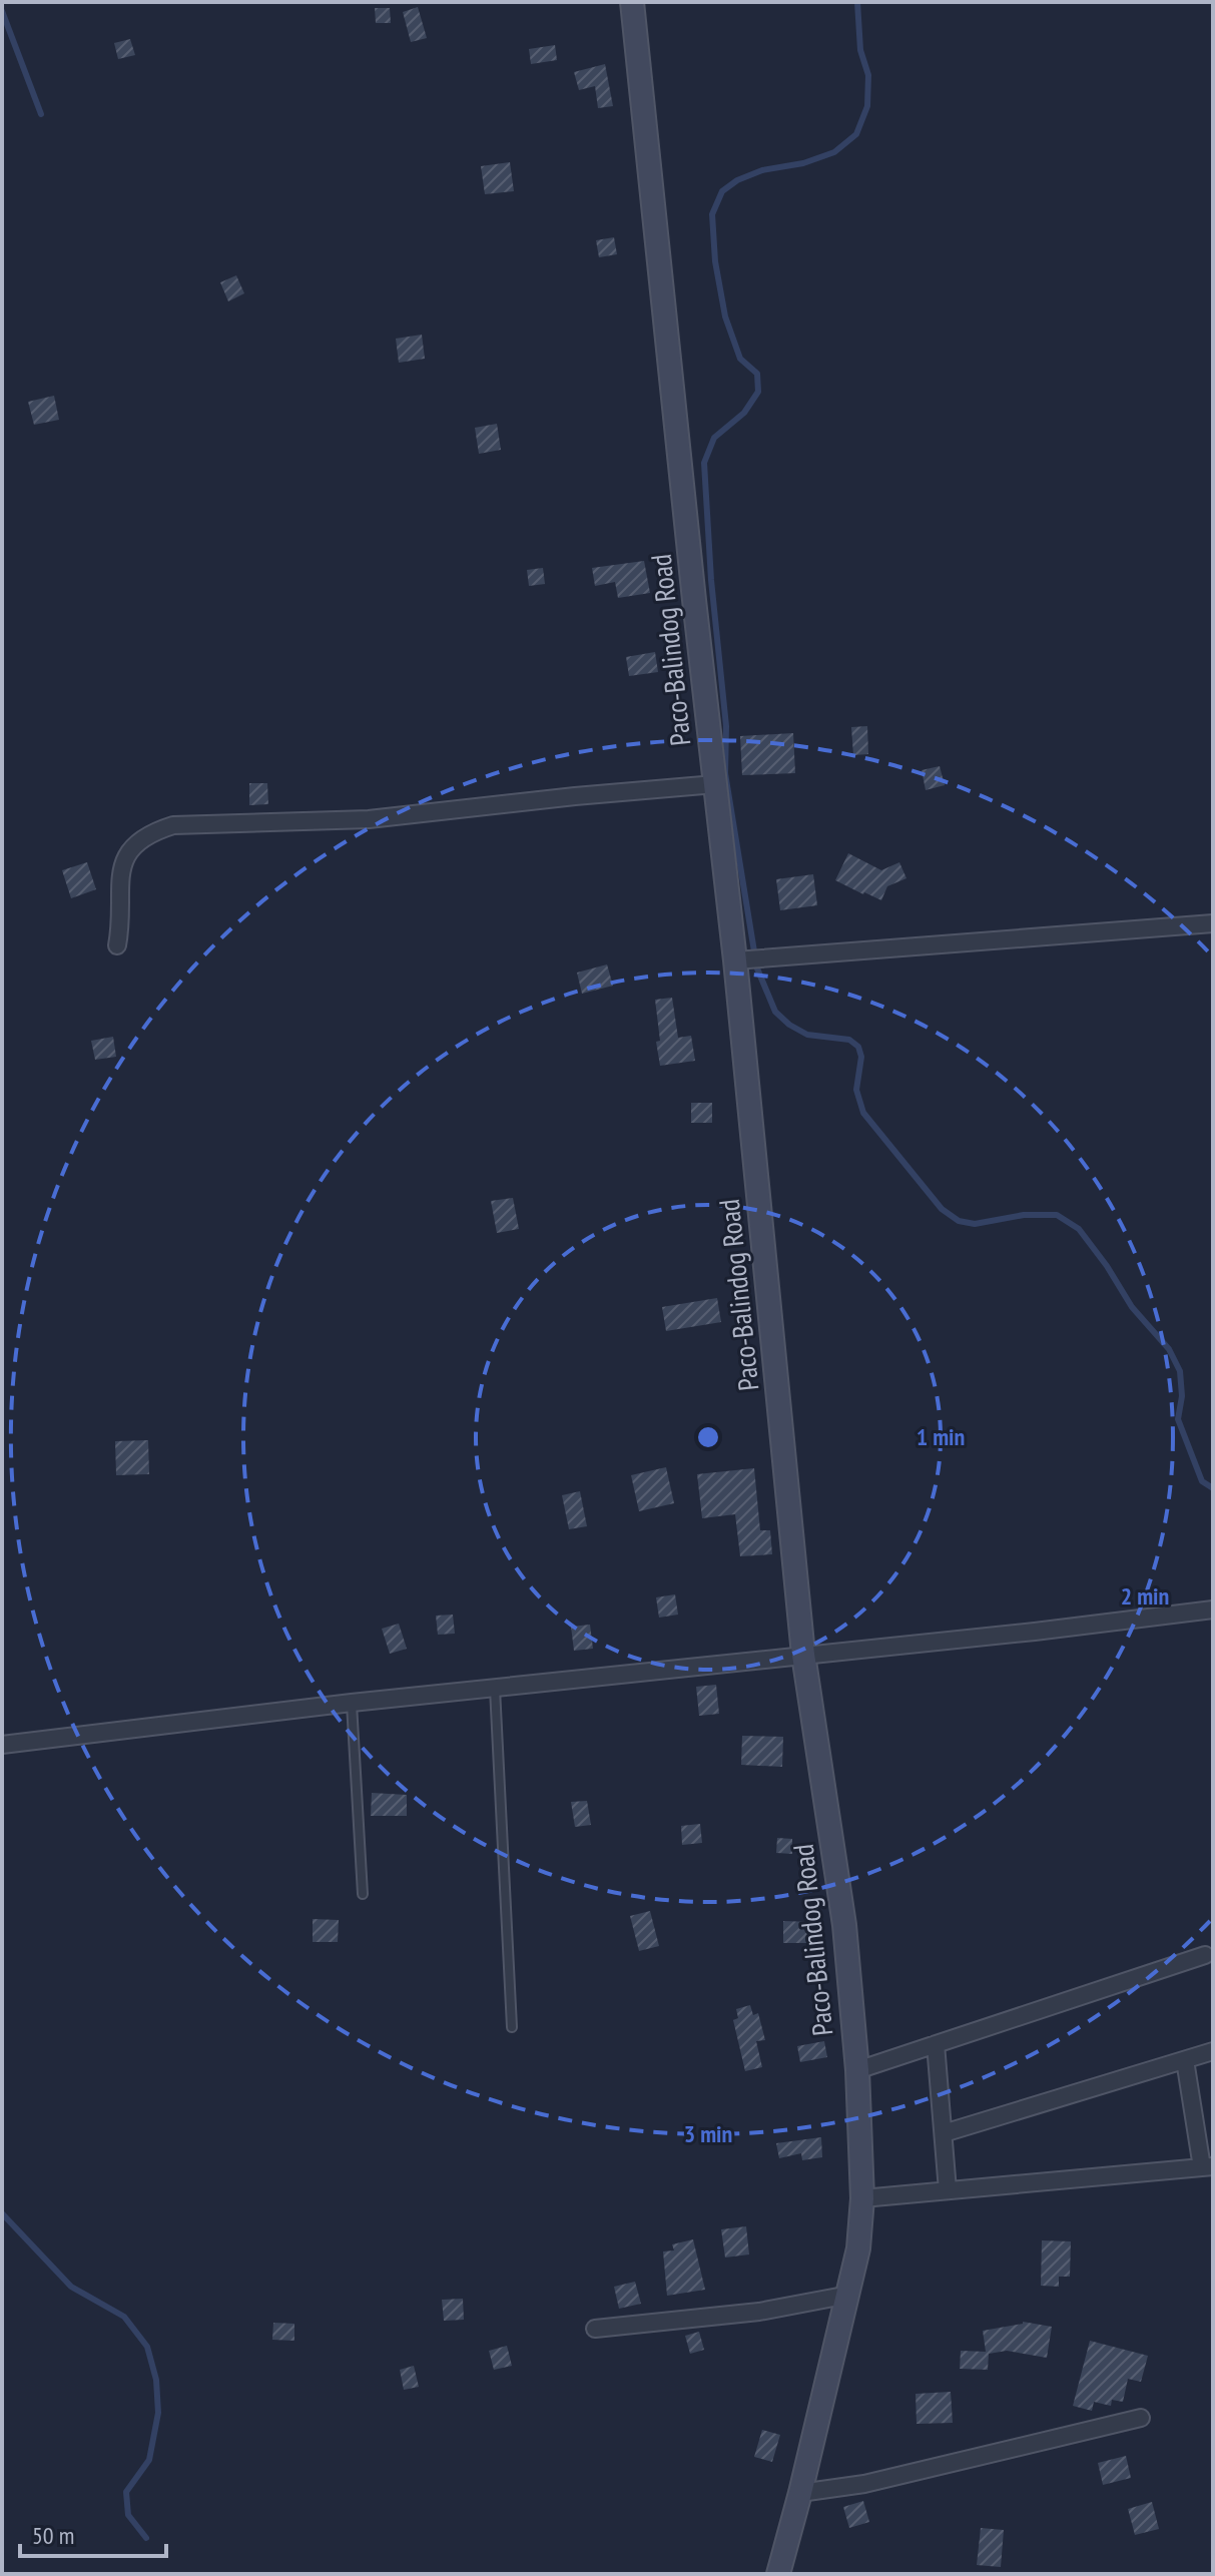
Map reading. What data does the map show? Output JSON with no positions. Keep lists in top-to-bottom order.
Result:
{
  "streets": {
    "street": ["Paco-Balindog Road"]
  },
  "scale_bar": "50 m",
  "rings": ["1 min", "2 min", "3 min"]
}
